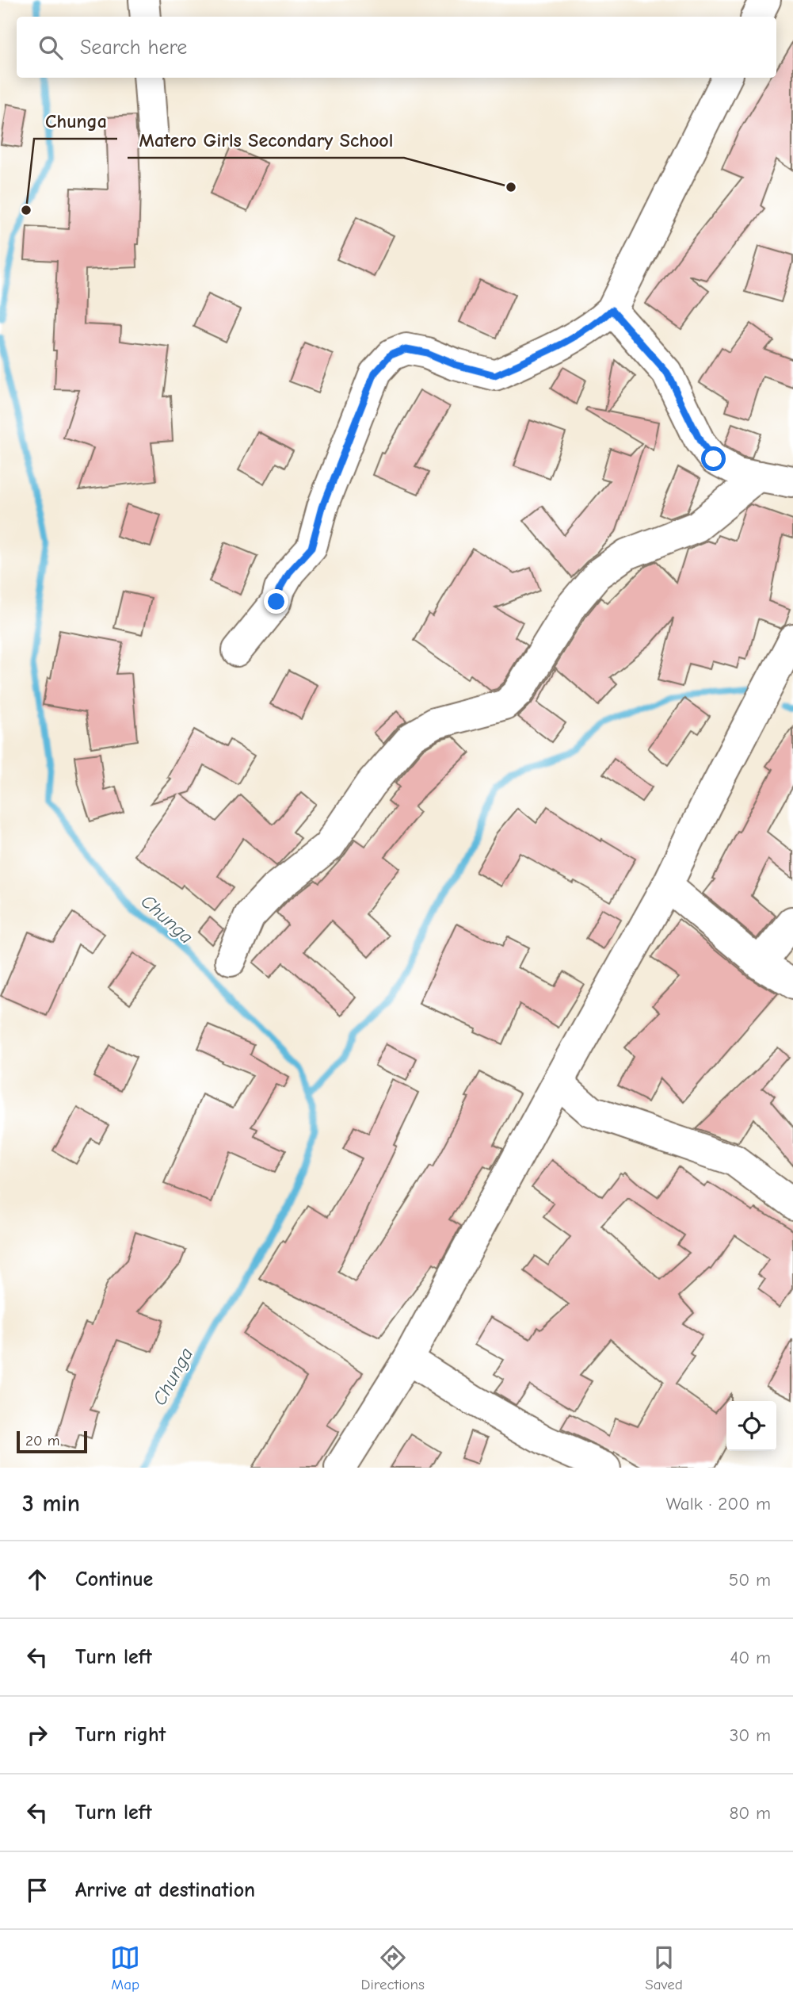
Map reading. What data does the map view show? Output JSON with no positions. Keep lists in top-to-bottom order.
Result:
{
  "water": ["Chunga"],
  "places": ["Matero Girls Secondary School", "Chunga"],
  "scale_bar": "20 m",
  "page": {
    "search": "Search here",
    "scale": "20 m",
    "heading": ["3 min", "Walk · 200 m"],
    "list": [
      ["Continue", "50 m"],
      ["Turn left", "40 m"],
      ["Turn right", "30 m"],
      ["Turn left", "80 m"],
      "Arrive at destination"
    ],
    "nav": ["Map", "Directions", "Saved"]
  }
}
